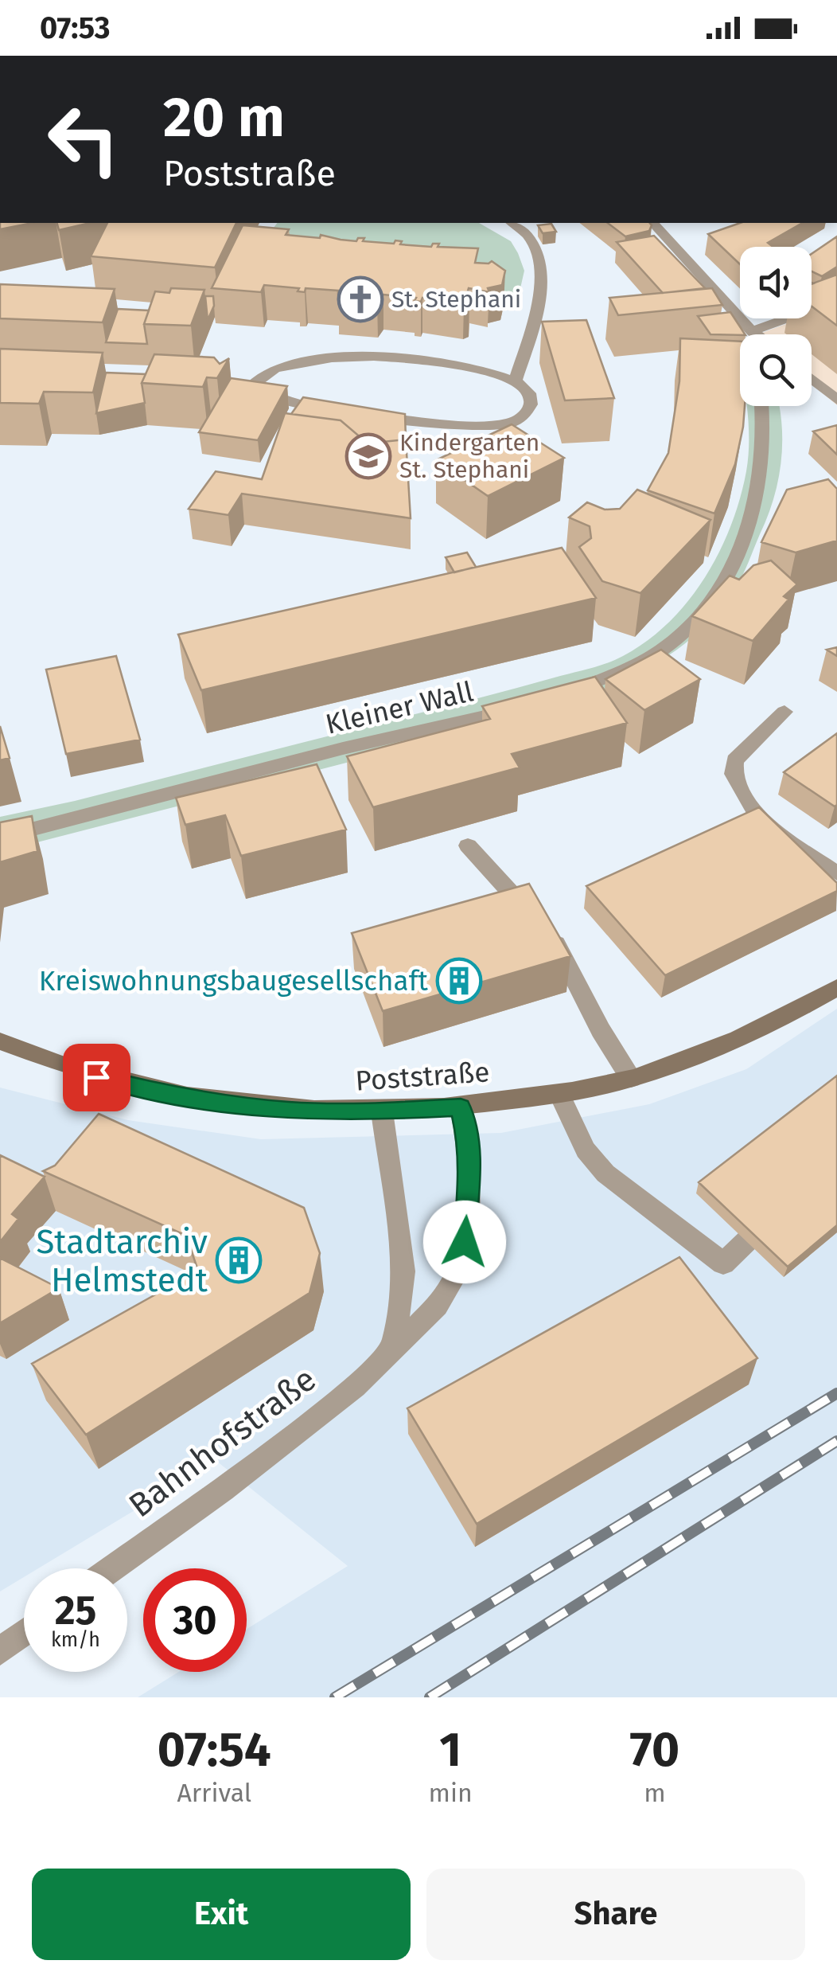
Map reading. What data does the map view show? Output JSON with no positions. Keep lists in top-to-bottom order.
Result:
{
  "streets": {
    "main road": ["Poststraße"],
    "street": ["Kleiner Wall", "Bahnhofstraße"]
  },
  "crossings": [
    ["Poststraße", "Bahnhofstraße"]
  ],
  "places": {
    "church": ["St. Stephani"],
    "school or university": ["Kindergarten St. Stephani"],
    "building": ["Kreiswohnungsbaugesellschaft", "Stadtarchiv Helmstedt"]
  },
  "page": {
    "status": "07:53",
    "turn": ["20 m", "Poststraße"],
    "speed": "25 km/h",
    "limit": "30",
    "eta": [
      "07:54",
      "Arrival",
      "1",
      "min",
      "70",
      "m"
    ],
    "buttons": ["Exit", "Share"]
  }
}
